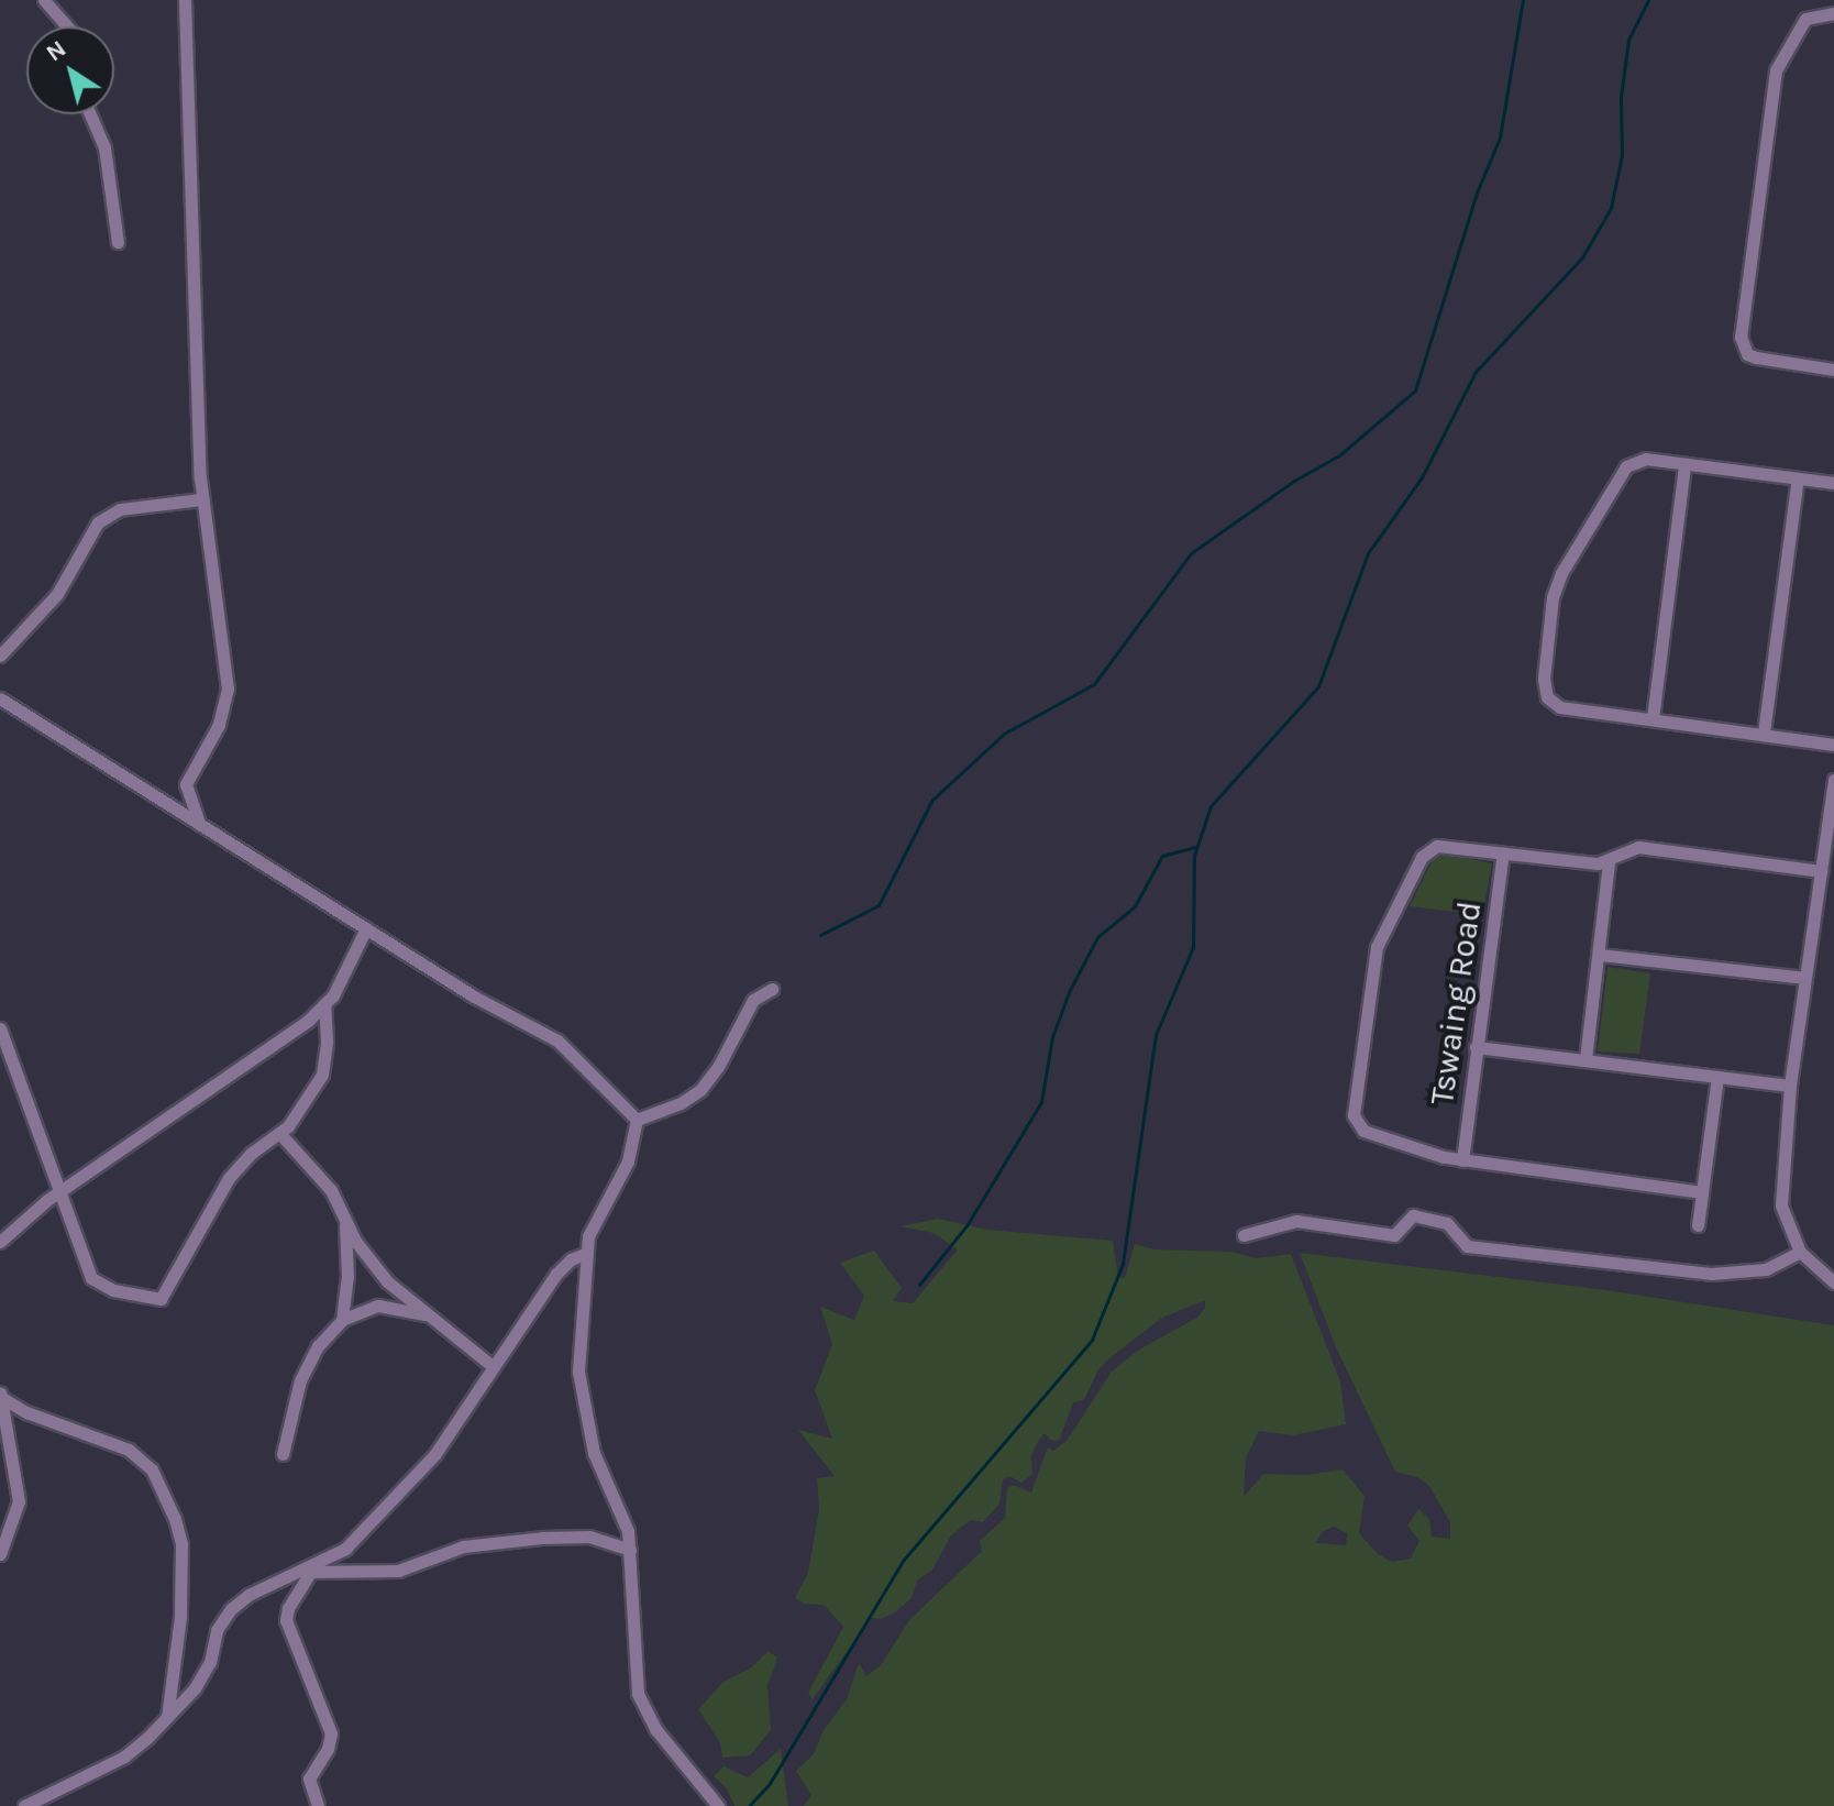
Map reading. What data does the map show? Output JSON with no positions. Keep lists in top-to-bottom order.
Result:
{
  "streets": {
    "street": ["Tswaing Road"]
  },
  "north": "top left"
}
